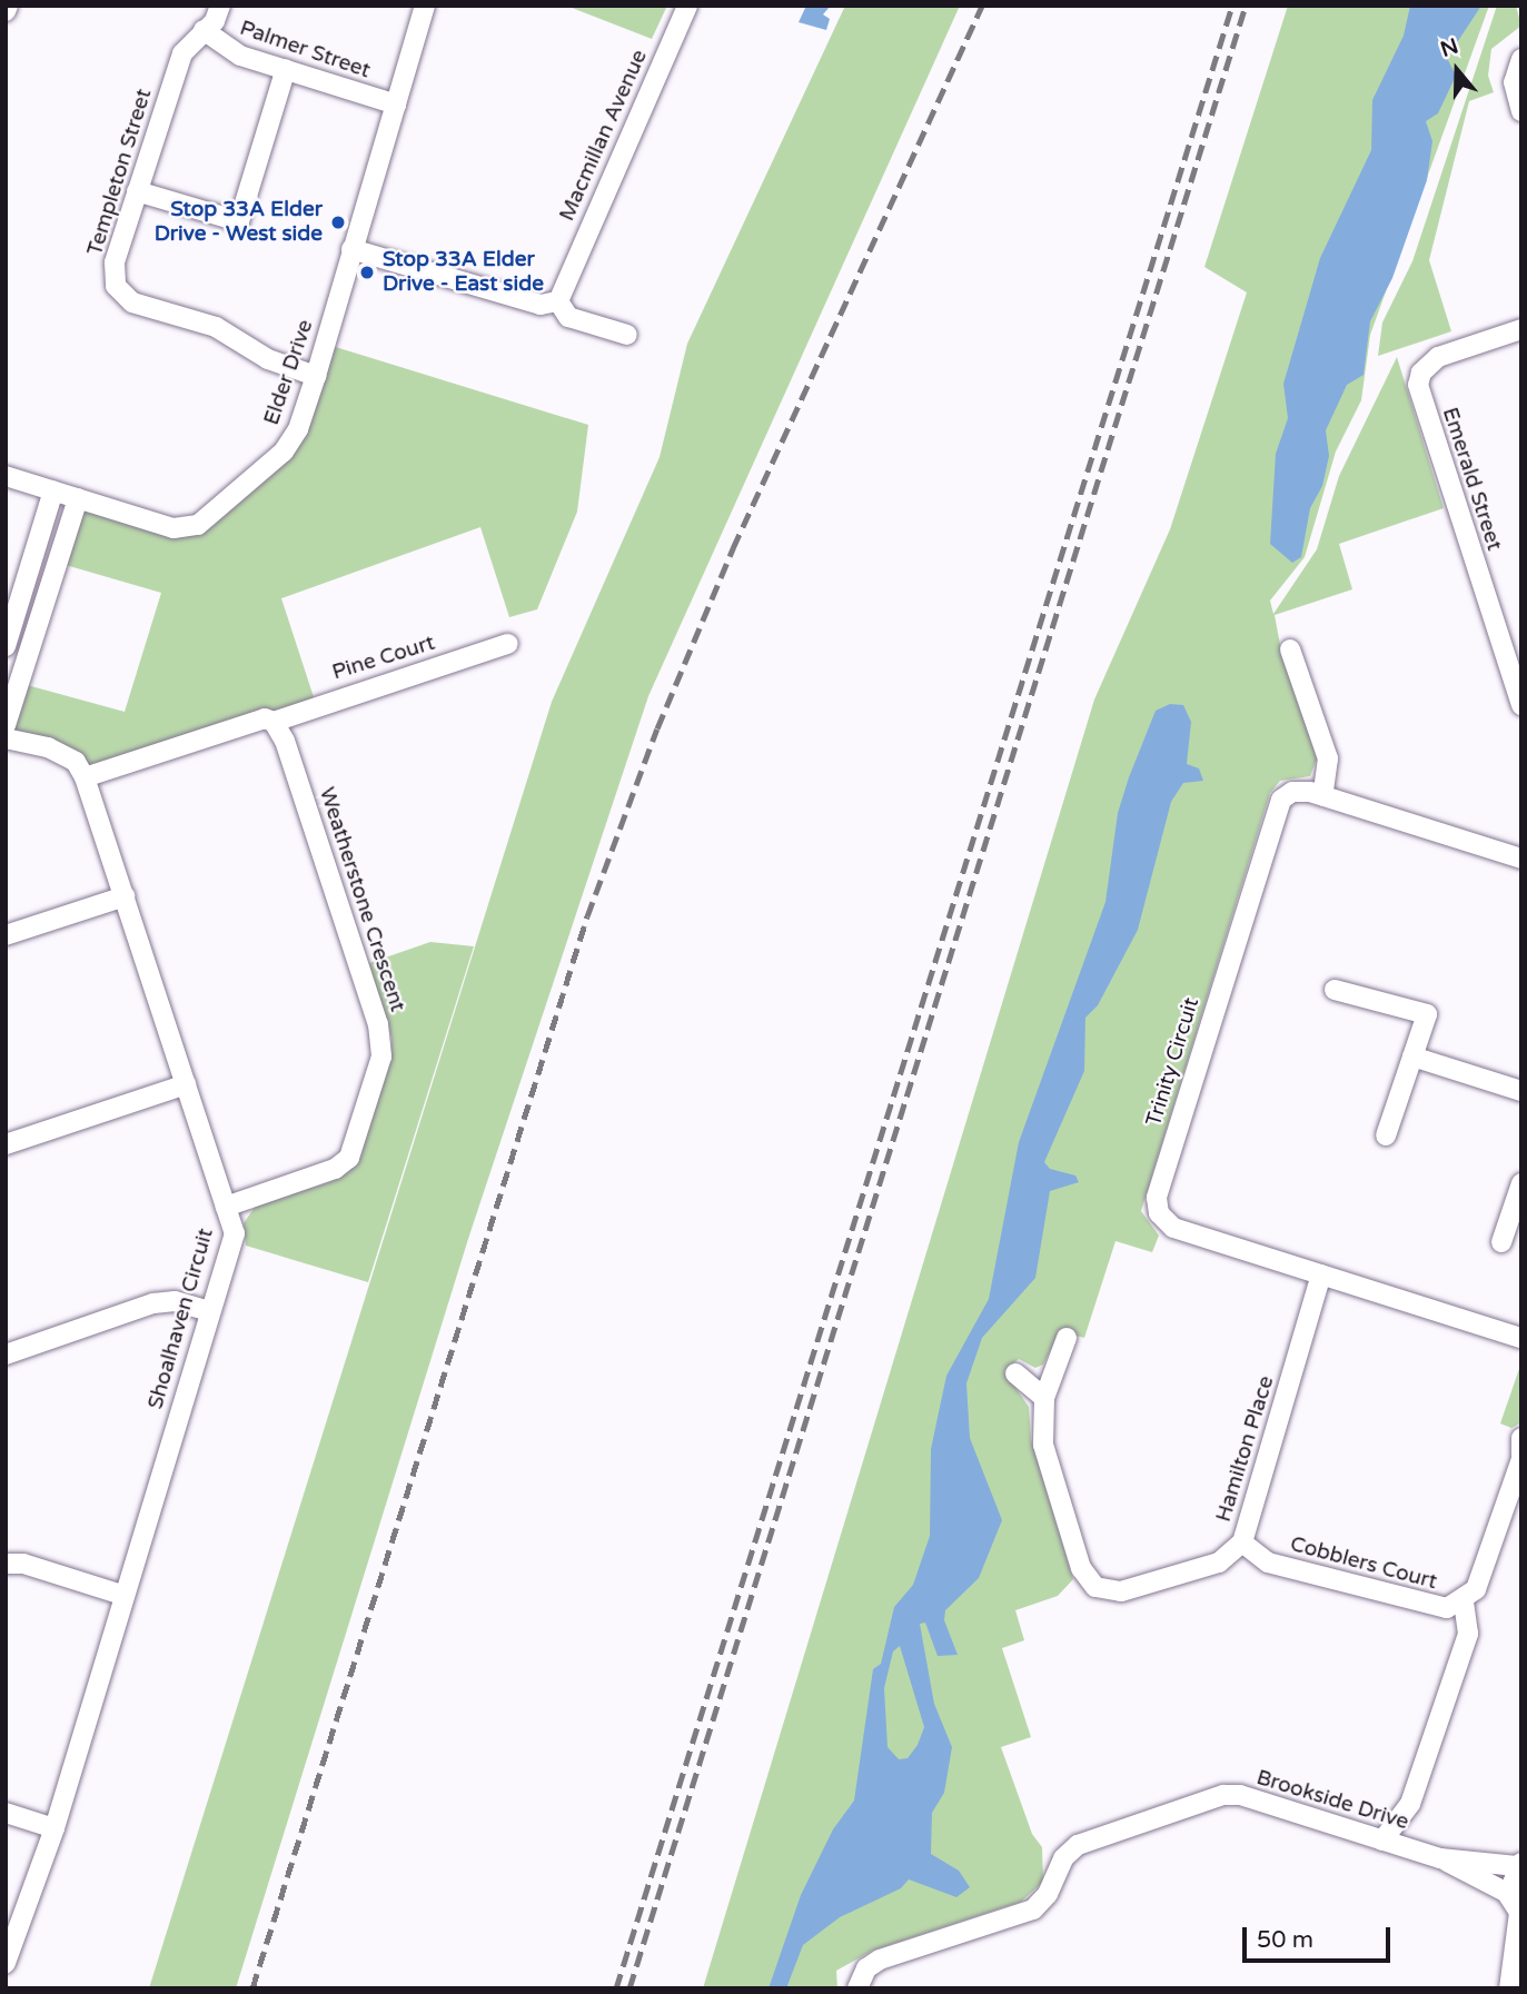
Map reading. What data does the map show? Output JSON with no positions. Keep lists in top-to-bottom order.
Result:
{
  "streets": {
    "street": [
      "Palmer Street",
      "Macmillan Avenue",
      "Templeton Street",
      "Elder Drive",
      "Emerald Street",
      "Pine Court",
      "Weatherstone Crescent",
      "Trinity Circuit",
      "Shoalhaven Circuit",
      "Hamilton Place",
      "Cobblers Court",
      "Brookside Drive"
    ]
  },
  "crossings": [
    ["Palmer Street", "Templeton Street"],
    ["Palmer Street", "Elder Drive"],
    ["Templeton Street", "Elder Drive"],
    ["Pine Court", "Weatherstone Crescent"],
    ["Weatherstone Crescent", "Shoalhaven Circuit"],
    ["Trinity Circuit", "Hamilton Place"],
    ["Hamilton Place", "Cobblers Court"]
  ],
  "places": ["Stop 33A Elder Drive - West side", "Stop 33A Elder Drive - East side"],
  "scale_bar": "50 m",
  "north": "top"
}
